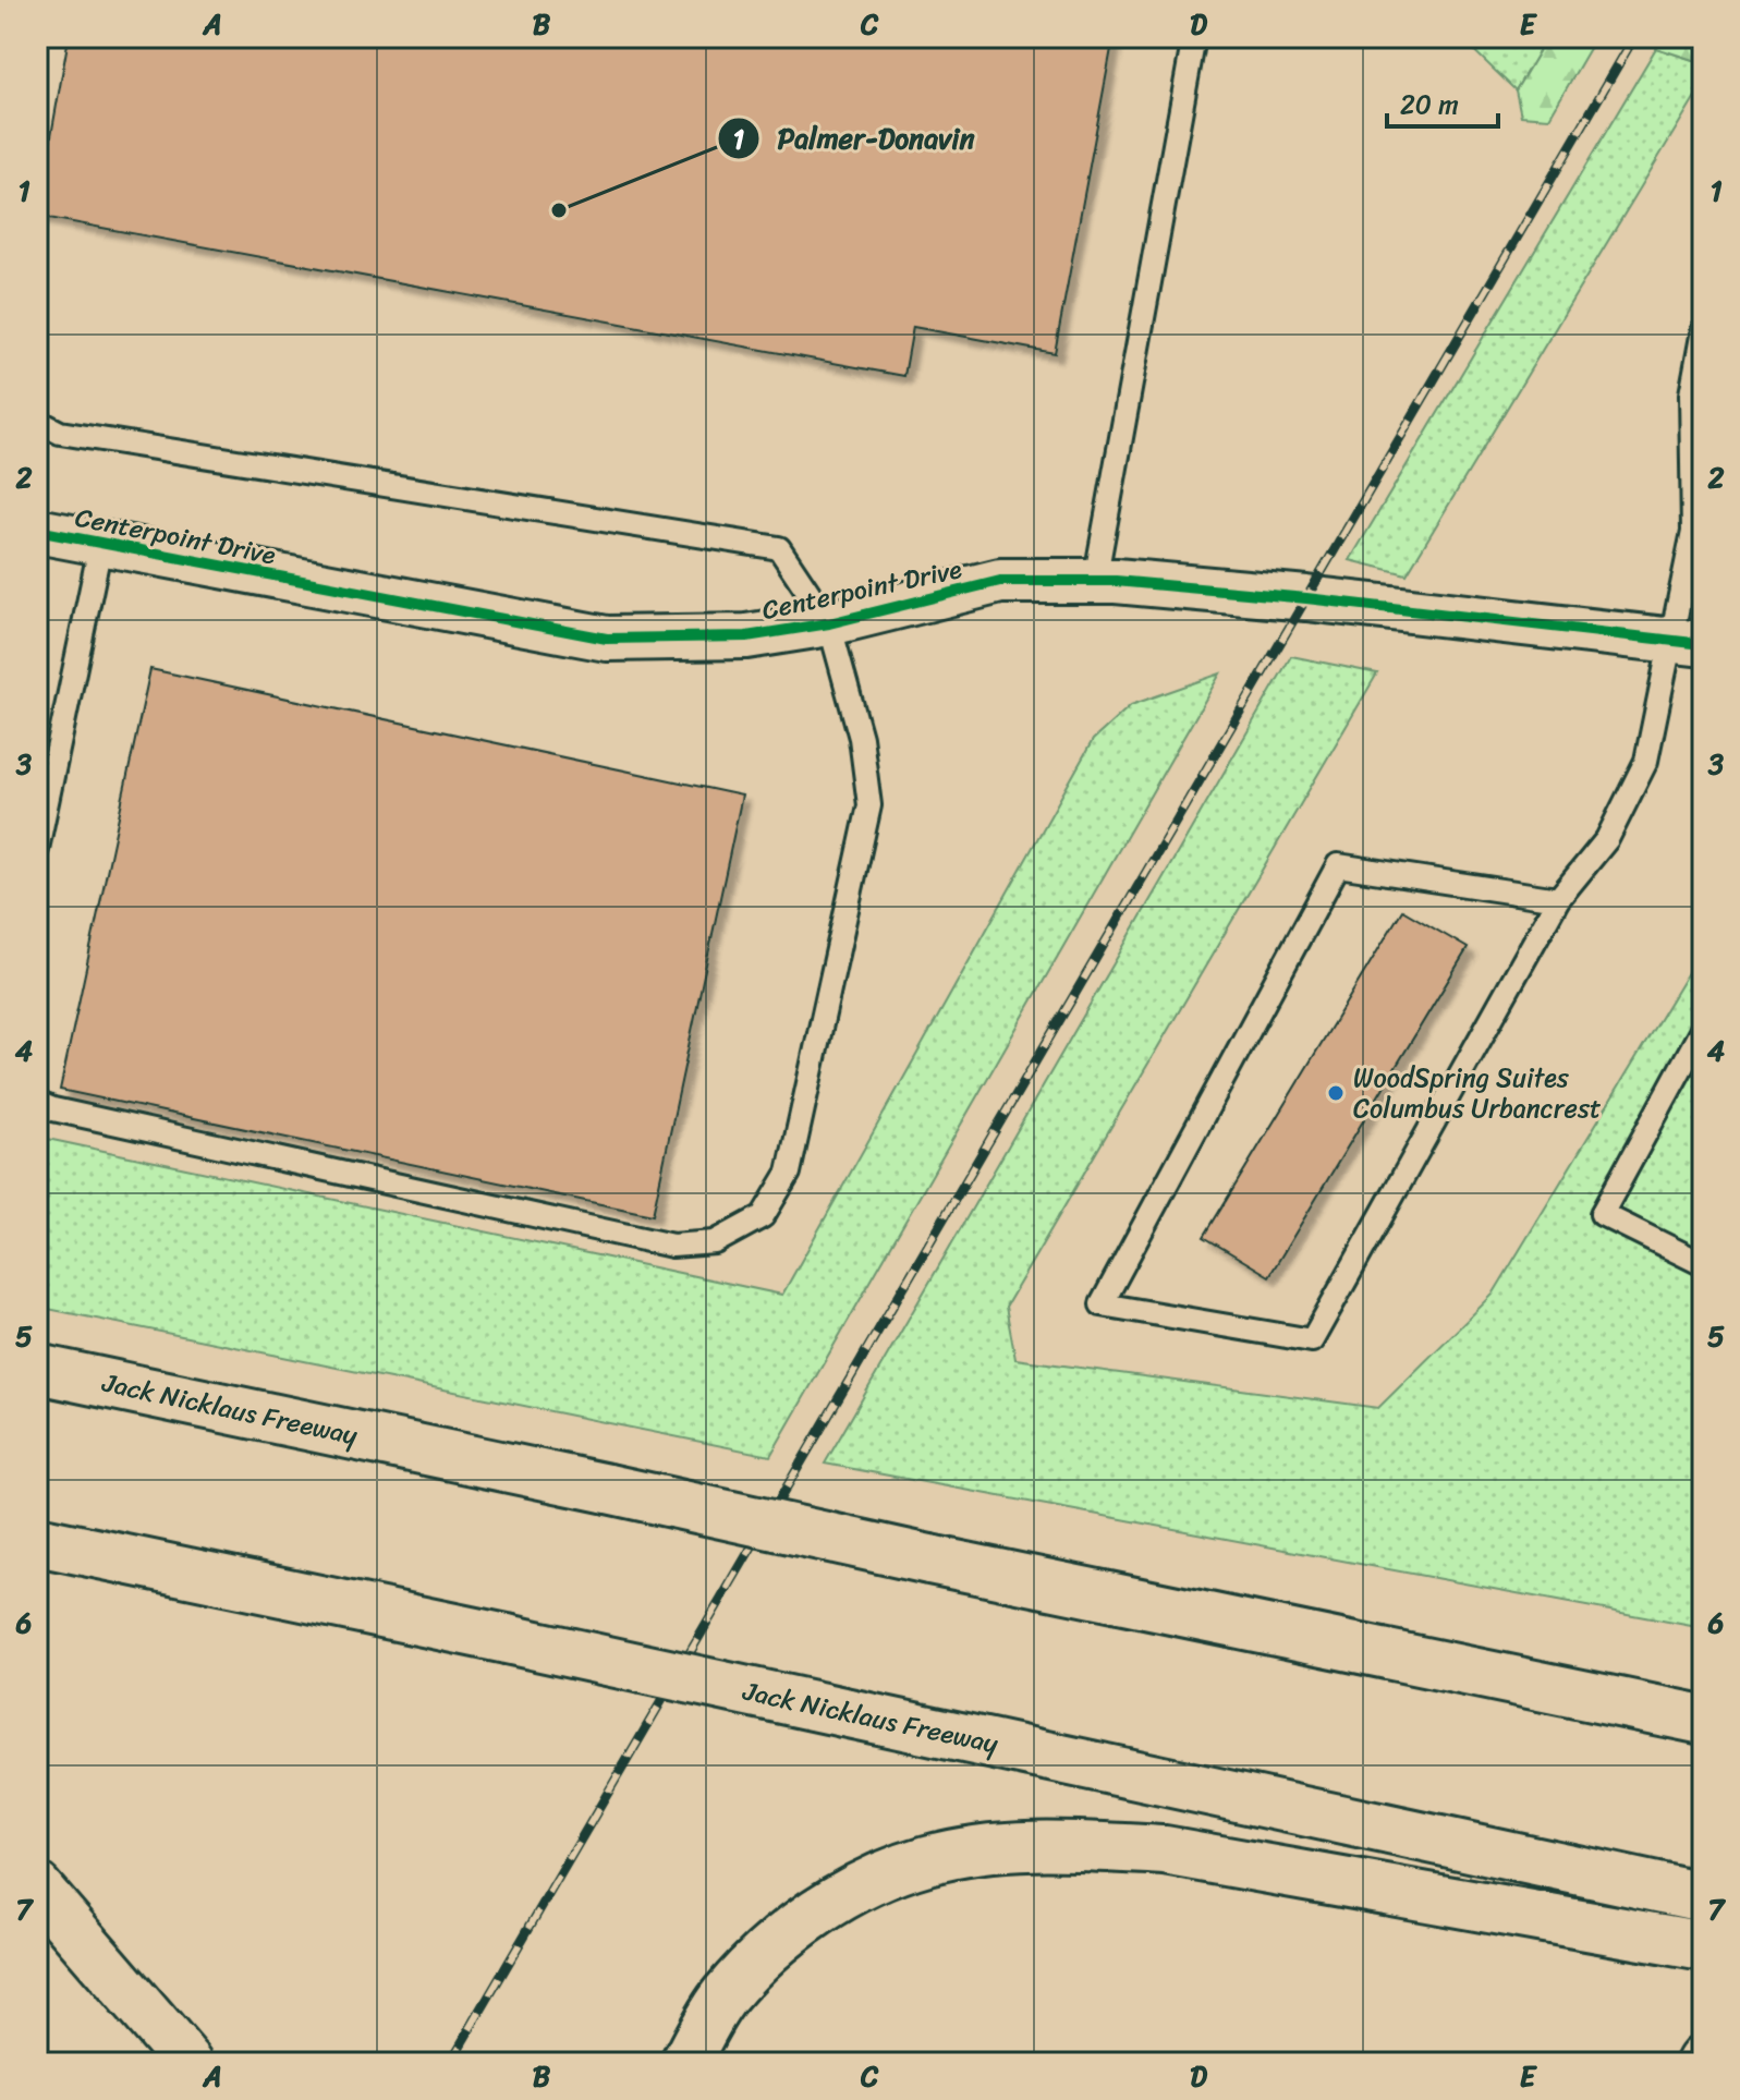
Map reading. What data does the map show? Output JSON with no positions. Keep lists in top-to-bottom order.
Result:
{
  "streets": {
    "highway": ["Jack Nicklaus Freeway"],
    "street": ["Centerpoint Drive"]
  },
  "places": ["Palmer-Donavin", "WoodSpring Suites Columbus Urbancrest"],
  "scale_bar": "20 m",
  "grid": {
    "columns": [
      "A",
      "B",
      "C",
      "D",
      "E"
    ],
    "rows": [
      "1",
      "2",
      "3",
      "4",
      "5",
      "6",
      "7"
    ]
  }
}
